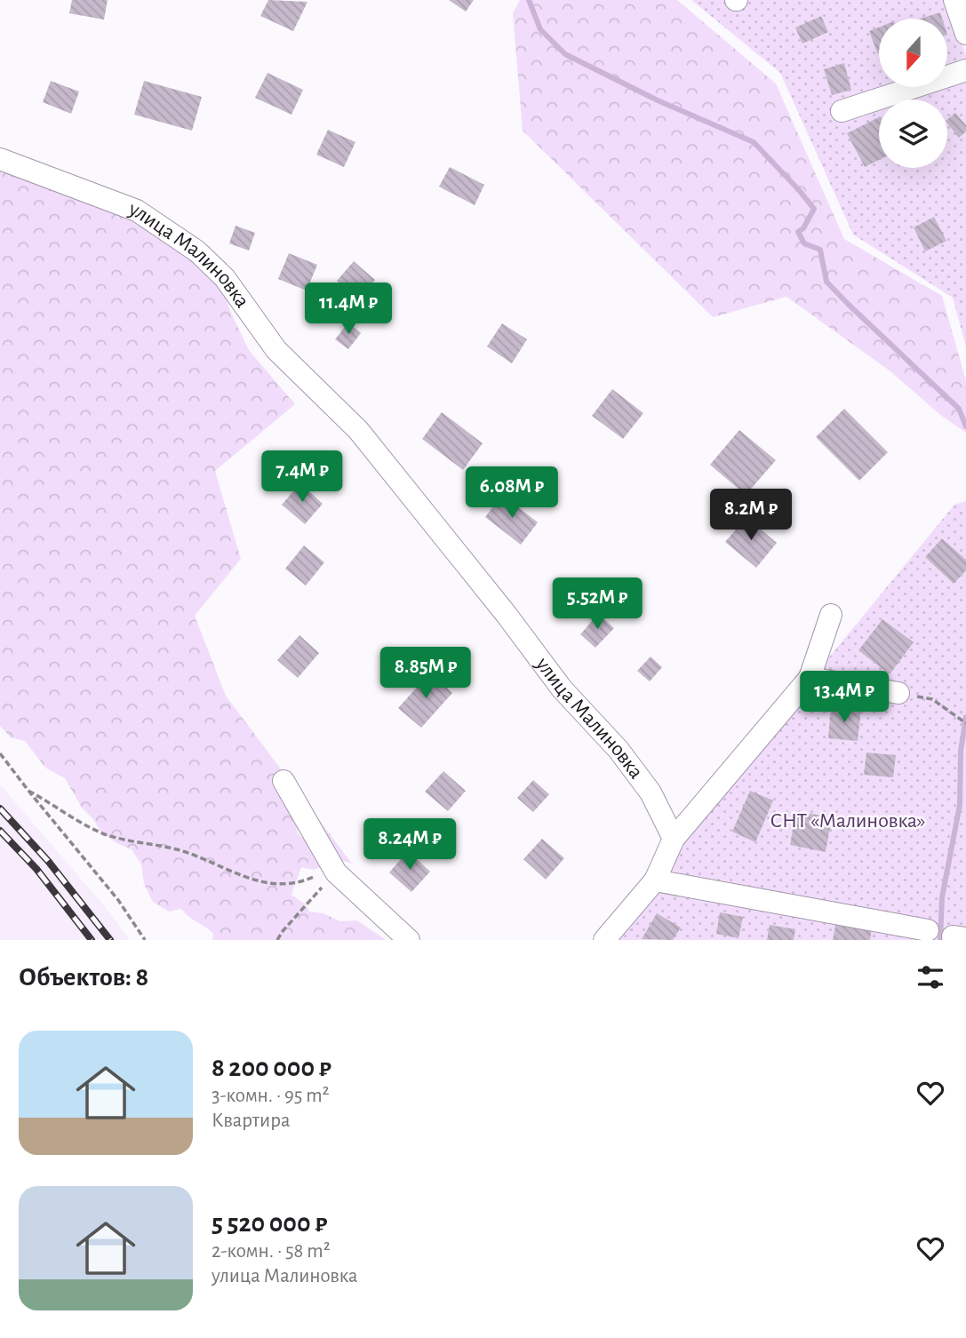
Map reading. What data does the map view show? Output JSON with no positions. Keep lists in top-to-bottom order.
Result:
{
  "streets": {
    "street": ["улица Малиновка"]
  },
  "parks": ["СНТ «Малиновка»"],
  "north": "bottom",
  "page": {
    "price": [
      "11.4M ₽",
      "7.4M ₽",
      "6.08M ₽",
      "8.2M ₽",
      "5.52M ₽",
      "8.85M ₽",
      "13.4M ₽",
      "8.24M ₽"
    ],
    "heading": "Объектов: 8",
    "list": [
      {
        "name": "8 200 000 ₽",
        "note": "3-комн. · 95 m² · Квартира"
      },
      {
        "name": "5 520 000 ₽",
        "note": "2-комн. · 58 m² · улица Малиновка"
      }
    ]
  }
}
